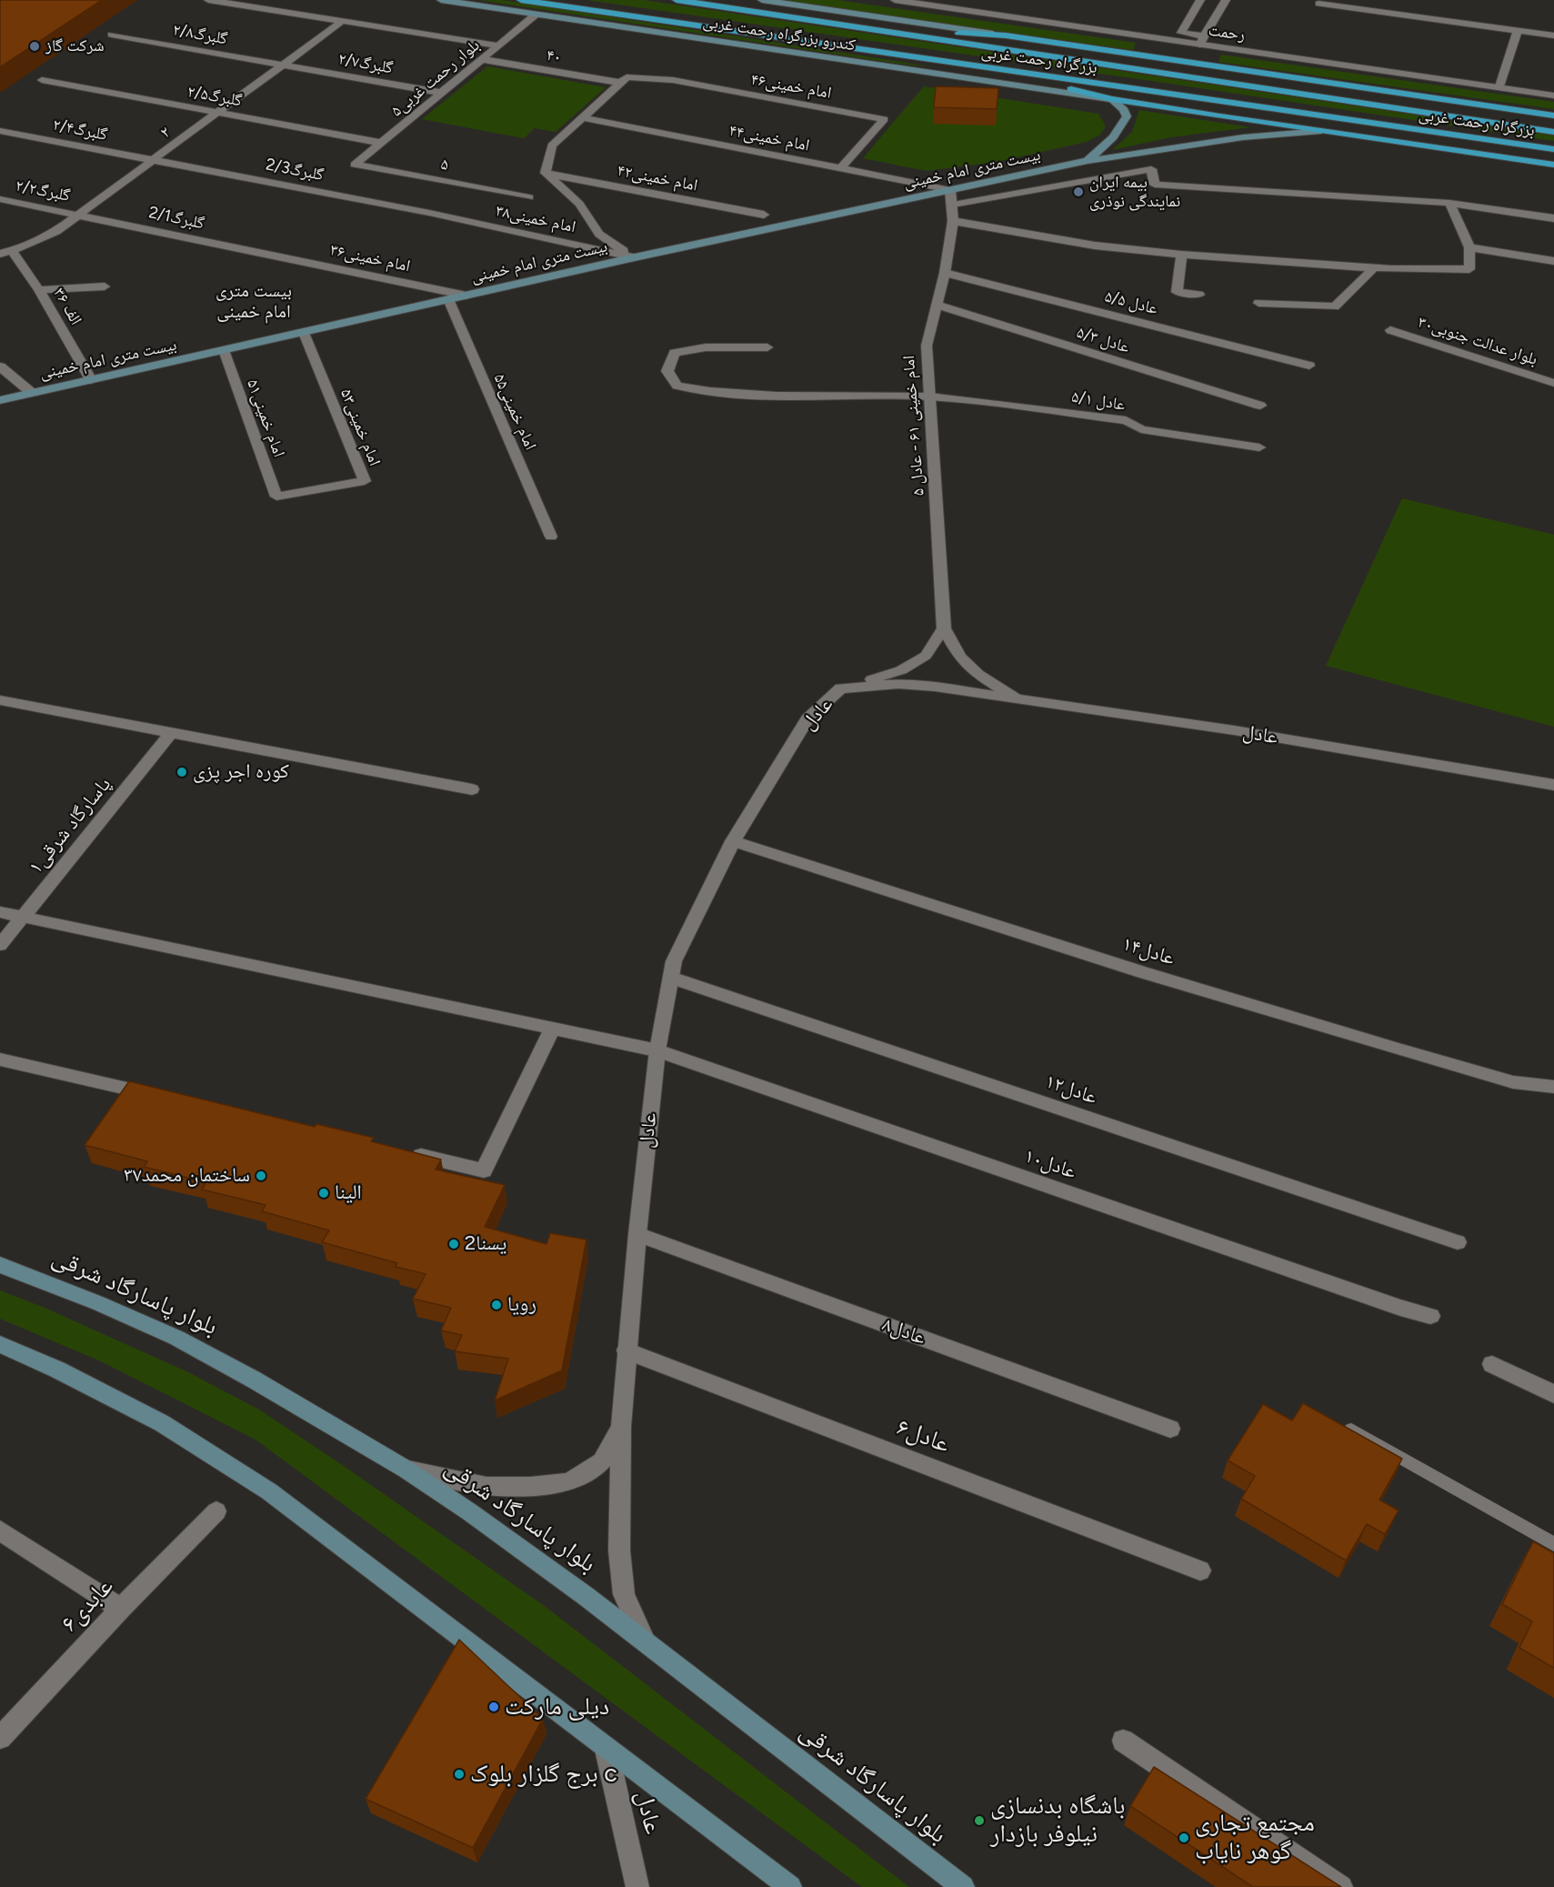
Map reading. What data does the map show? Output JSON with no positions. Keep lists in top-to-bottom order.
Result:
{
  "streets": {
    "highway": ["بزرگراه رحمت غربی"],
    "main road": ["کندرو بزرگراه رحمت غربی", "بیست متری امام خمینی", "بلوار پاسارگاد شرقی"],
    "street": [
      "رحمت",
      "گلبرگ۲/۸",
      "۴۰",
      "گلبرگ۲/۷",
      "بلوار رحمت غربی۵",
      "امام خمینی۴۶",
      "گلبرگ۲/۵",
      "گلبرگ۲/۴",
      "۲",
      "۴۴امام خمینی",
      "۵",
      "2/3گلبرگ",
      "امام خمینی۴۲",
      "گلبرگ۲/۲",
      "2/1گلبرگ",
      "امام خمینی۳۸",
      "امام خمینی۳۶",
      "عادل ۵/۵",
      "۳۶ الف",
      "عادل ۵/۳",
      "بلوار عدالت جنوبی۳۰",
      "عادل ۵/۱",
      "امام خمینی۵۵",
      "امام خمینی۵۱",
      "امام خمینی ۶۱ - عادل ۵",
      "امام خمینی۵۳",
      "عادل",
      "پاسارگاد شرقی۱",
      "عادل۱۴",
      "عادل۱۲",
      "عادل۱۰",
      "۸عادل",
      "عادل۶",
      "عابدی۶"
    ]
  },
  "crossings": [
    ["کندرو بزرگراه رحمت غربی", "بلوار رحمت غربی۵"],
    ["گلبرگ۲/۸", "گلبرگ۲/۷"],
    ["گلبرگ۲/۸", "۲"],
    ["۴۰", "بلوار رحمت غربی۵"],
    ["۴۰", "امام خمینی۴۶"],
    ["گلبرگ۲/۷", "بلوار رحمت غربی۵"],
    ["گلبرگ۲/۷", "۲"],
    ["بلوار رحمت غربی۵", "گلبرگ۲/۵"],
    ["بلوار رحمت غربی۵", "۵"],
    ["امام خمینی۴۶", "۴۴امام خمینی"],
    ["گلبرگ۲/۵", "۲"],
    ["گلبرگ۲/۴", "۲"],
    ["گلبرگ۲/۴", "2/3گلبرگ"],
    ["۲", "2/3گلبرگ"],
    ["۲", "گلبرگ۲/۲"],
    ["۲", "2/1گلبرگ"],
    ["۲", "۳۶ الف"],
    ["۴۴امام خمینی", "بیست متری امام خمینی"],
    ["۴۴امام خمینی", "امام خمینی ۶۱ - عادل ۵"],
    ["بیست متری امام خمینی", "امام خمینی۳۸"],
    ["بیست متری امام خمینی", "امام خمینی۳۶"],
    ["بیست متری امام خمینی", "۳۶ الف"],
    ["بیست متری امام خمینی", "امام خمینی۵۵"],
    ["بیست متری امام خمینی", "امام خمینی۵۱"],
    ["بیست متری امام خمینی", "امام خمینی ۶۱ - عادل ۵"],
    ["بیست متری امام خمینی", "امام خمینی۵۳"],
    ["2/3گلبرگ", "امام خمینی۳۸"],
    ["گلبرگ۲/۲", "2/1گلبرگ"],
    ["2/1گلبرگ", "امام خمینی۳۶"],
    ["عادل ۵/۵", "امام خمینی ۶۱ - عادل ۵"],
    ["عادل ۵/۳", "امام خمینی ۶۱ - عادل ۵"],
    ["عادل ۵/۱", "امام خمینی ۶۱ - عادل ۵"],
    ["امام خمینی۵۱", "امام خمینی۵۳"],
    ["امام خمینی ۶۱ - عادل ۵", "عادل"],
    ["عادل", "عادل۱۴"],
    ["عادل", "عادل۱۲"],
    ["عادل", "عادل۱۰"],
    ["عادل", "بلوار پاسارگاد شرقی"],
    ["عادل", "۸عادل"],
    ["عادل", "عادل۶"],
    ["پاسارگاد شرقی۱", "عادل۱۰"]
  ],
  "districts": ["بیست متری امام خمینی"],
  "places": [
    "شرکت گاز",
    "بیمه ایران نمایندگی نوذری",
    "کوره اجر پزی",
    "ساختمان محمد۳۷",
    "الینا",
    "یسنا2",
    "رویا",
    "دیلی مارکت",
    "برج گلزار بلوک c",
    "باشگاه بدنسازی نیلوفر بازدار",
    "مجتمع تجاری گوهر نایاب"
  ]
}
